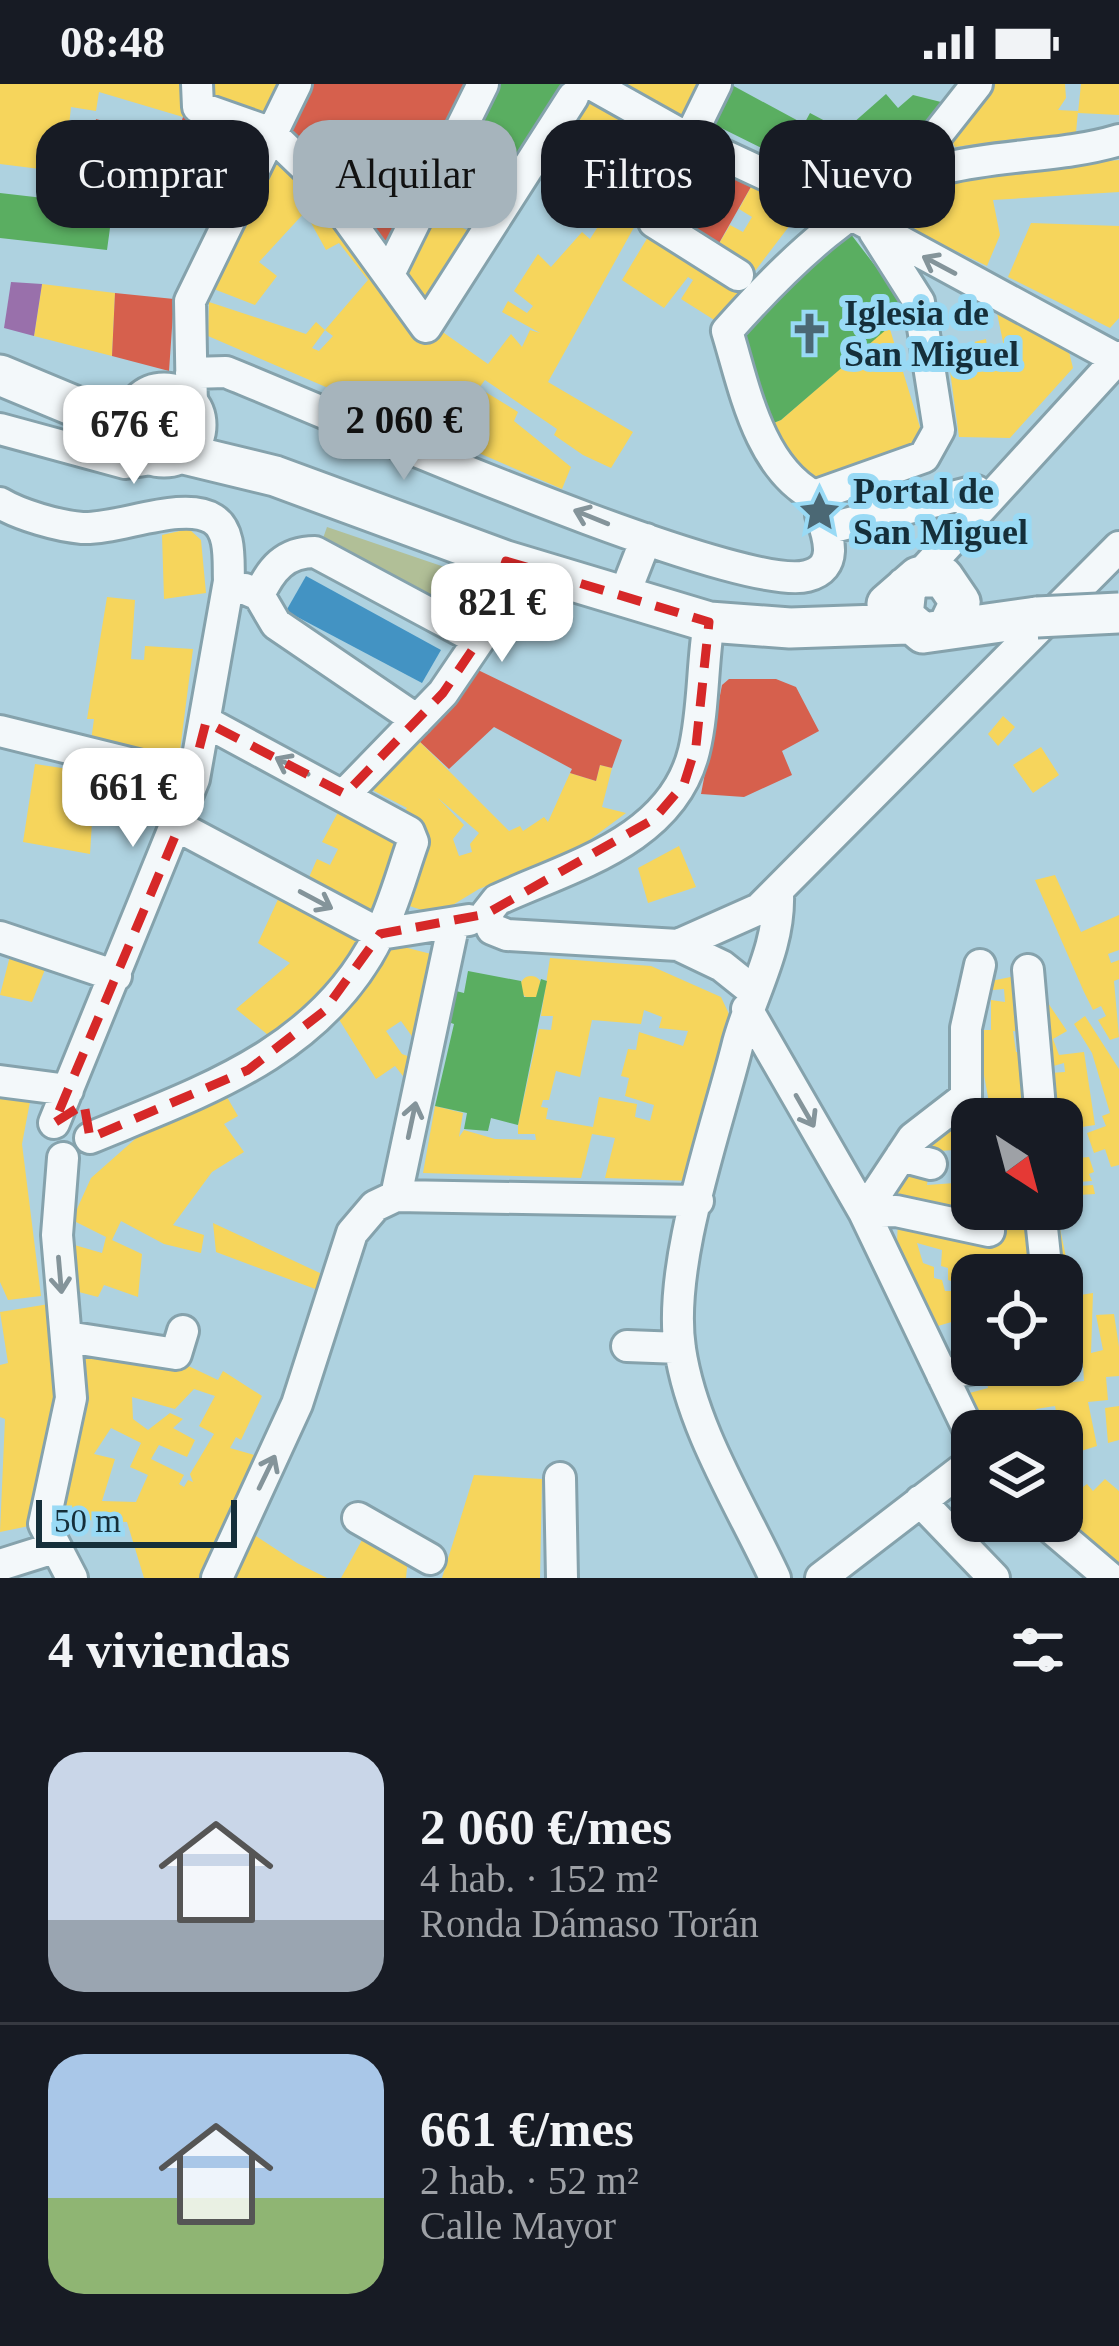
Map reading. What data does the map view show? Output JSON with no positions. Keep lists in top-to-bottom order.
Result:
{
  "places": {
    "church": ["Iglesia de San Miguel"],
    "place": ["Portal de San Miguel"]
  },
  "scale_bar": "50 m",
  "north": "bottom right",
  "page": {
    "status": "08:48",
    "chip": [
      "Comprar",
      "Alquilar",
      "Filtros",
      "Nuevo"
    ],
    "price": [
      "2 060 €",
      "676 €",
      "821 €",
      "661 €"
    ],
    "scale": "50 m",
    "heading": "4 viviendas",
    "list": [
      {
        "name": "2 060 €/mes",
        "note": "4 hab. · 152 m² · Ronda Dámaso Torán"
      },
      {
        "name": "661 €/mes",
        "note": "2 hab. · 52 m² · Calle Mayor"
      }
    ]
  }
}
